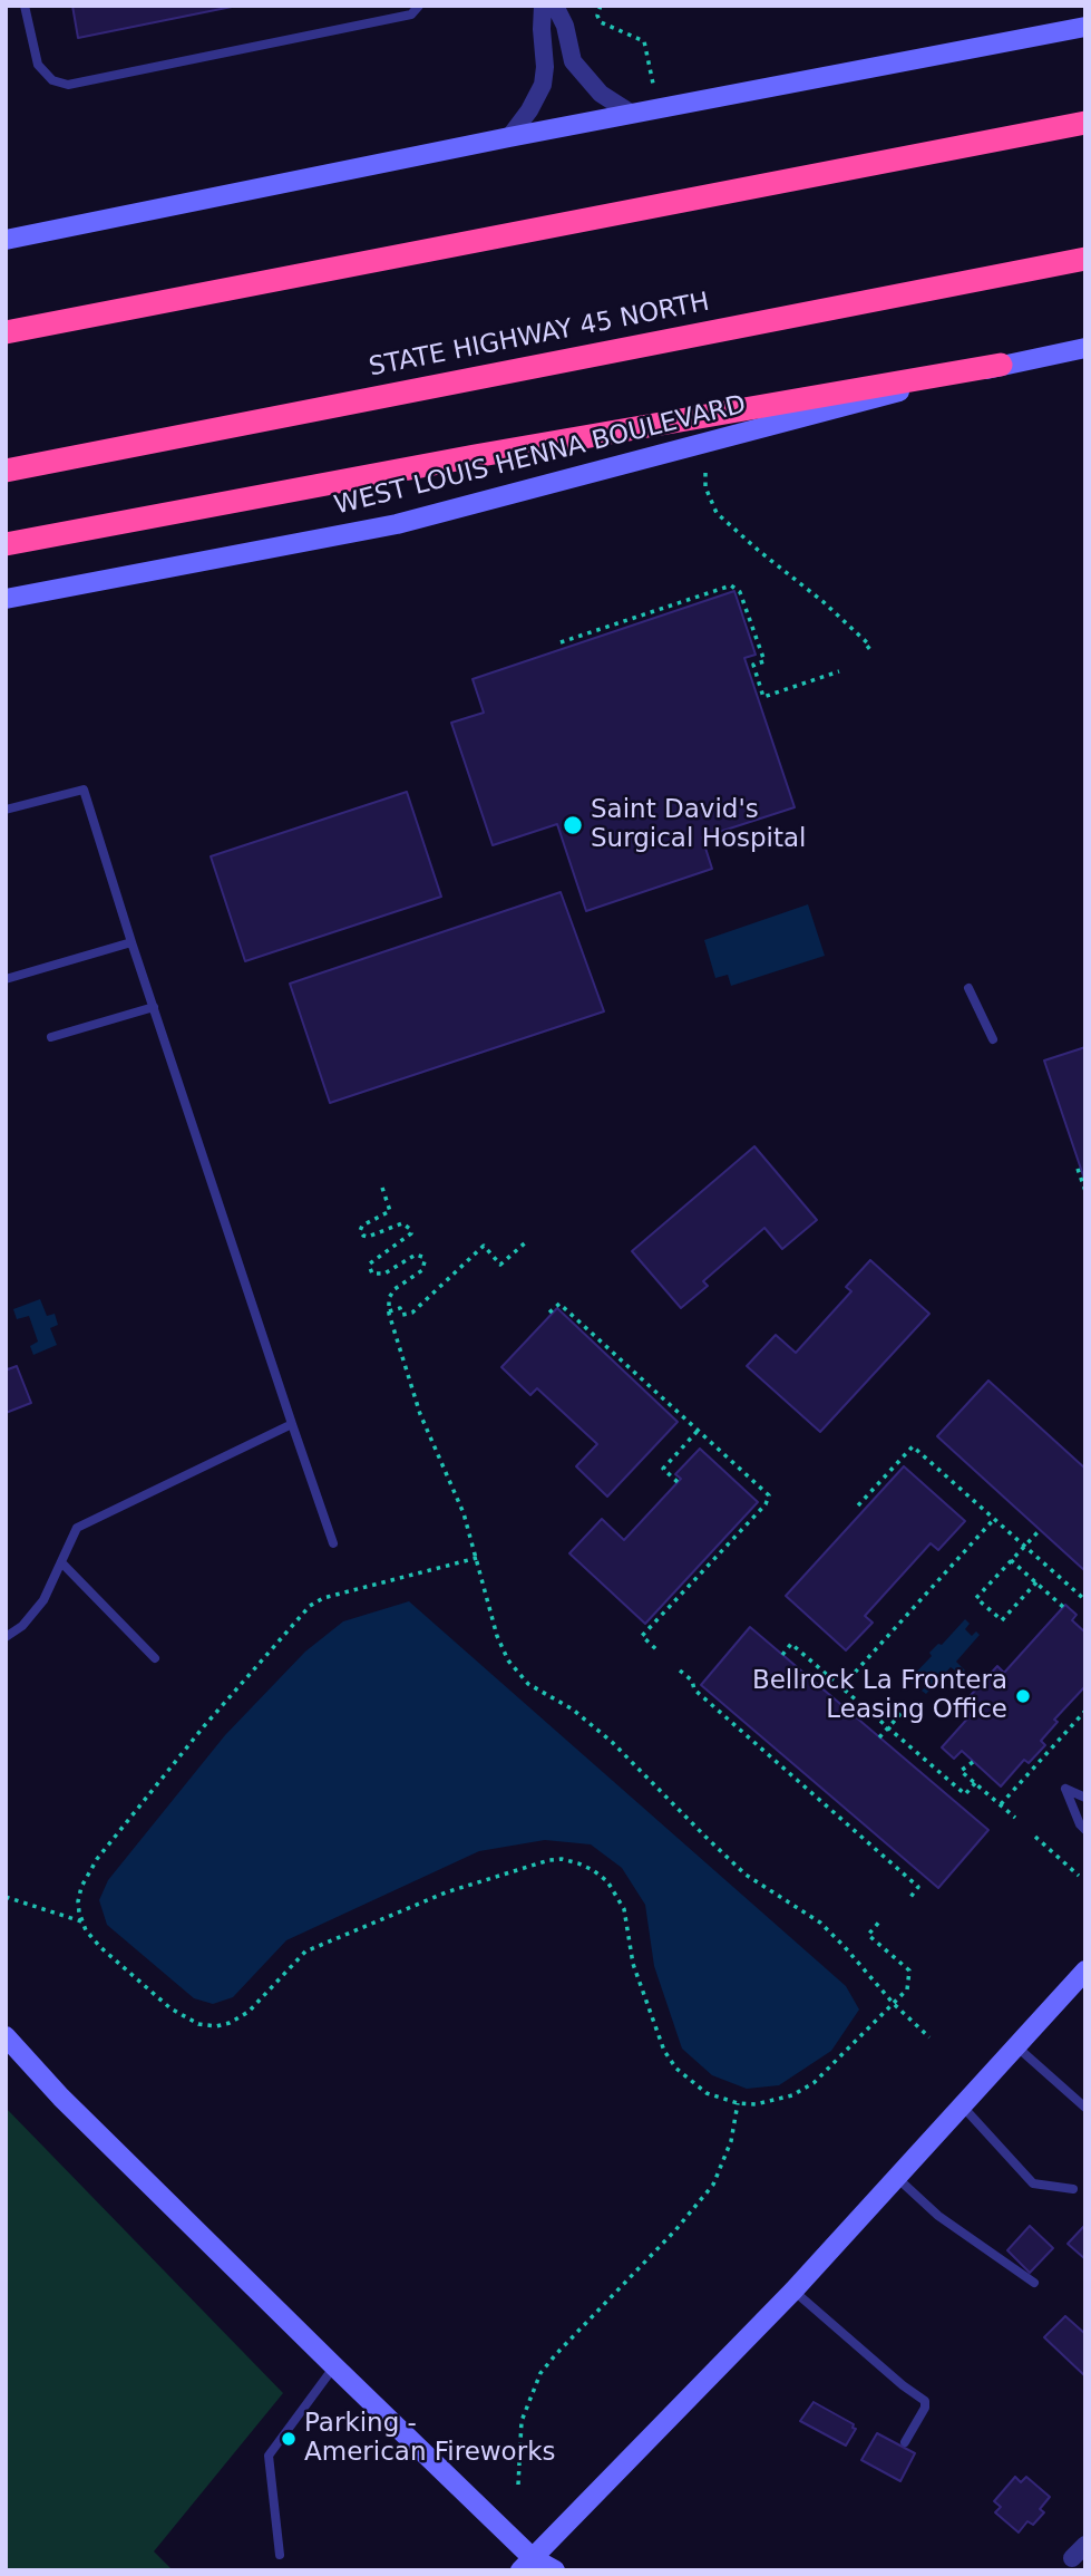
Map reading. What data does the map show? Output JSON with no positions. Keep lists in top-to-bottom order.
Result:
{
  "streets": {
    "highway": ["STATE HIGHWAY 45 NORTH"],
    "main road": ["WEST LOUIS HENNA BOULEVARD"]
  },
  "places": ["Saint David's Surgical Hospital", "Bellrock La Frontera Leasing Office", "Parking - American Fireworks"]
}
